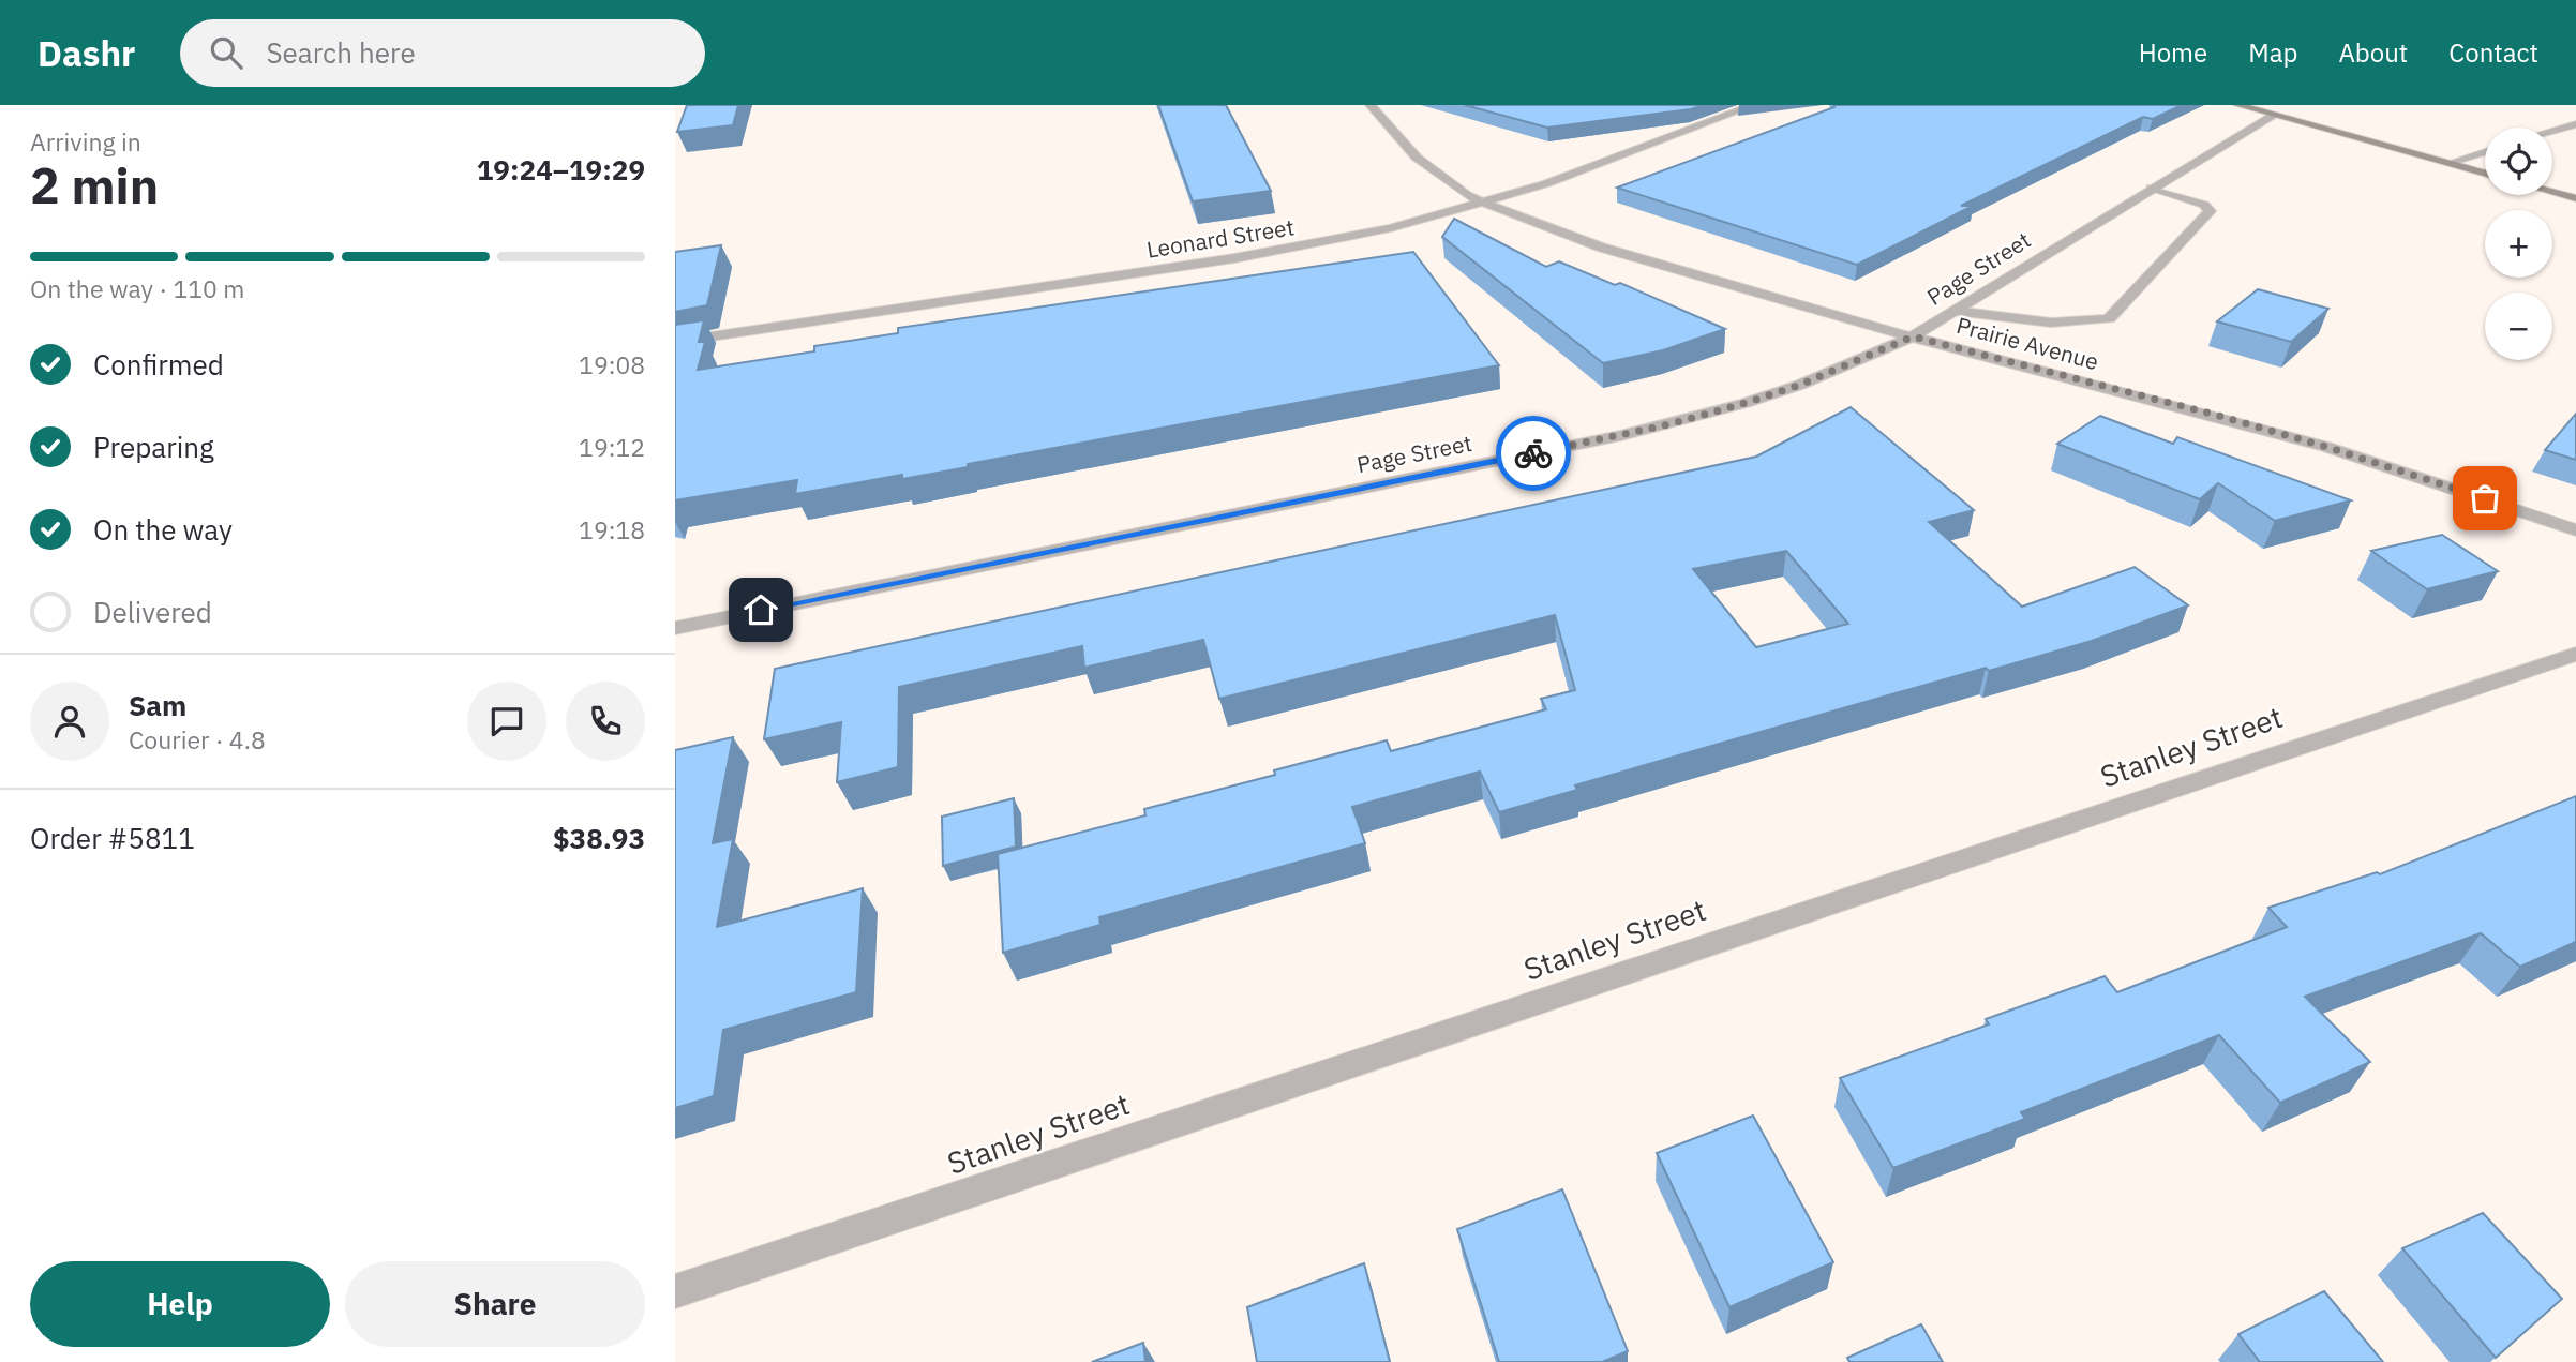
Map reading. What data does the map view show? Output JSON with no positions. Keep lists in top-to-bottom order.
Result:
{
  "streets": {
    "street": [
      "Leonard Street",
      "Page Street",
      "Prairie Avenue",
      "Stanley Street"
    ]
  },
  "crossings": [
    ["Leonard Street", "Prairie Avenue"],
    ["Page Street", "Prairie Avenue"]
  ],
  "page": {
    "header": "Dashr",
    "search": "Search here",
    "nav": [
      "Home",
      "Map",
      "About",
      "Contact"
    ],
    "heading": ["2 min", "Arriving in", "19:24–19:29"],
    "panel": [
      "Sam",
      "Courier · 4.8",
      "Order #5811",
      "$38.93"
    ],
    "map_buttons": ["+", "−"],
    "bar": "On the way · 110 m",
    "list": [
      ["Confirmed", "19:08"],
      ["Preparing", "19:12"],
      ["On the way", "19:18"],
      "Delivered"
    ],
    "buttons": ["Help", "Share"]
  }
}
